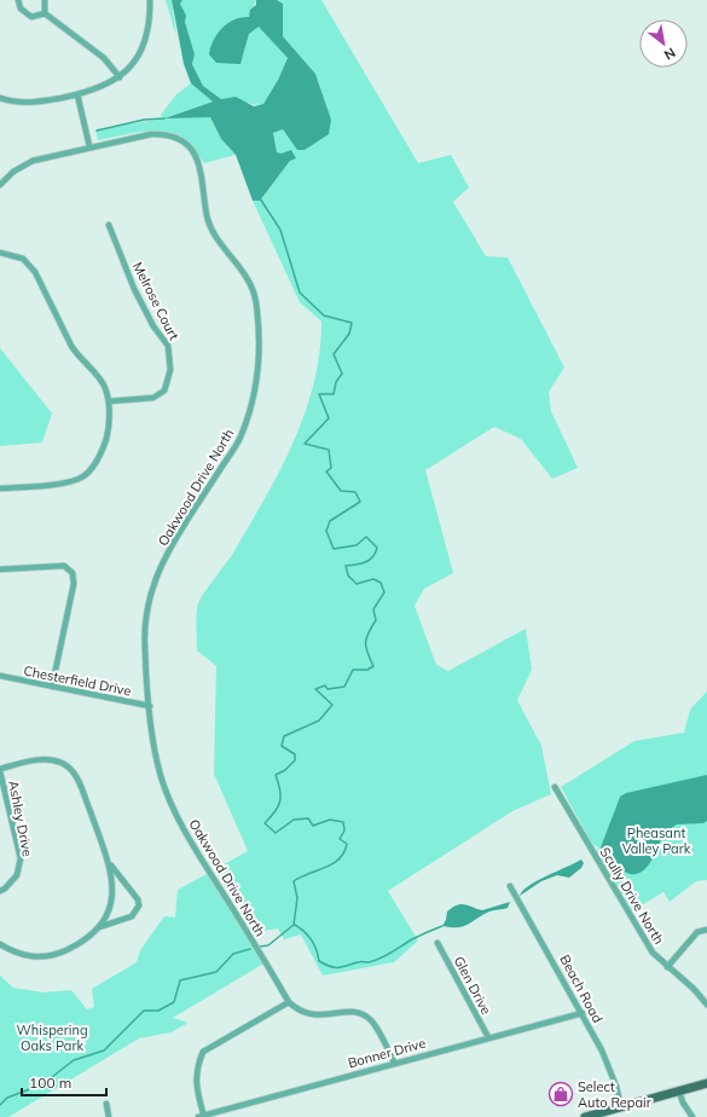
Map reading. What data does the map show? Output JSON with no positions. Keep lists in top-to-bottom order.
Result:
{
  "streets": {
    "street": [
      "Melrose Court",
      "Oakwood Drive North",
      "Chesterfield Drive",
      "Ashley Drive",
      "Scully Drive North",
      "Glen Drive",
      "Beach Road",
      "Bonner Drive"
    ]
  },
  "crossings": [
    ["Oakwood Drive North", "Chesterfield Drive"],
    ["Glen Drive", "Bonner Drive"],
    ["Beach Road", "Bonner Drive"]
  ],
  "parks": ["Pheasant Valley Park", "Whispering Oaks Park"],
  "places": {
    "shop": ["Select Auto Repair"]
  },
  "scale_bar": "100 m",
  "north": "bottom right"
}
